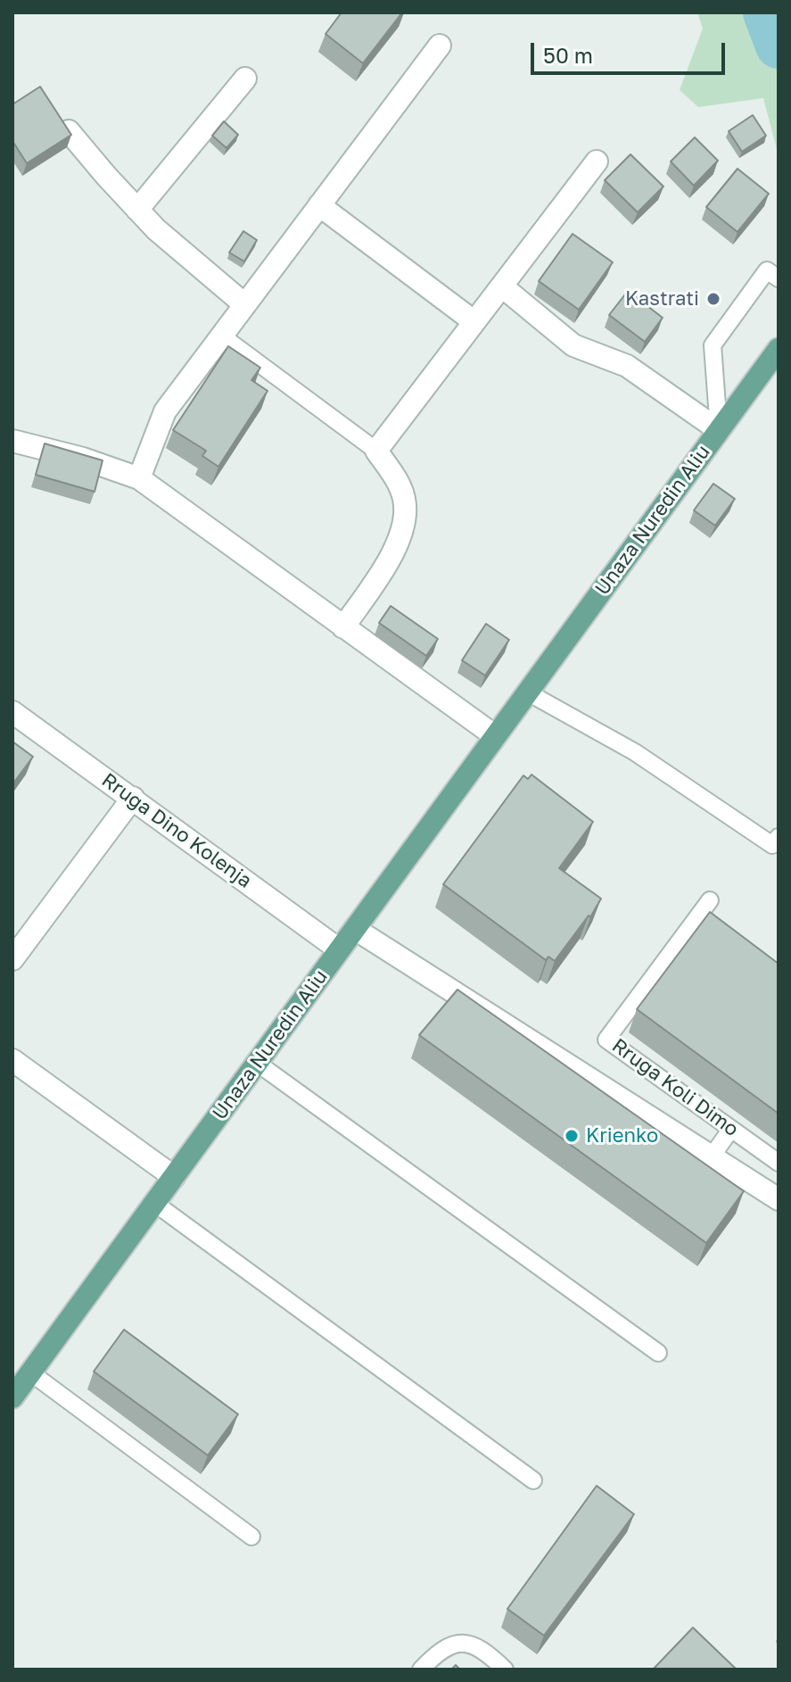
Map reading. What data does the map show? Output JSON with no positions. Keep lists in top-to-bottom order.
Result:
{
  "streets": {
    "main road": ["Unaza Nuredin Aliu"],
    "street": ["Rruga Dino Kolenja", "Rruga Koli Dimo"]
  },
  "crossings": [
    ["Unaza Nuredin Aliu", "Rruga Dino Kolenja"],
    ["Unaza Nuredin Aliu", "Rruga Koli Dimo"]
  ],
  "places": ["Kastrati", "Krienko"],
  "scale_bar": "50 m"
}
